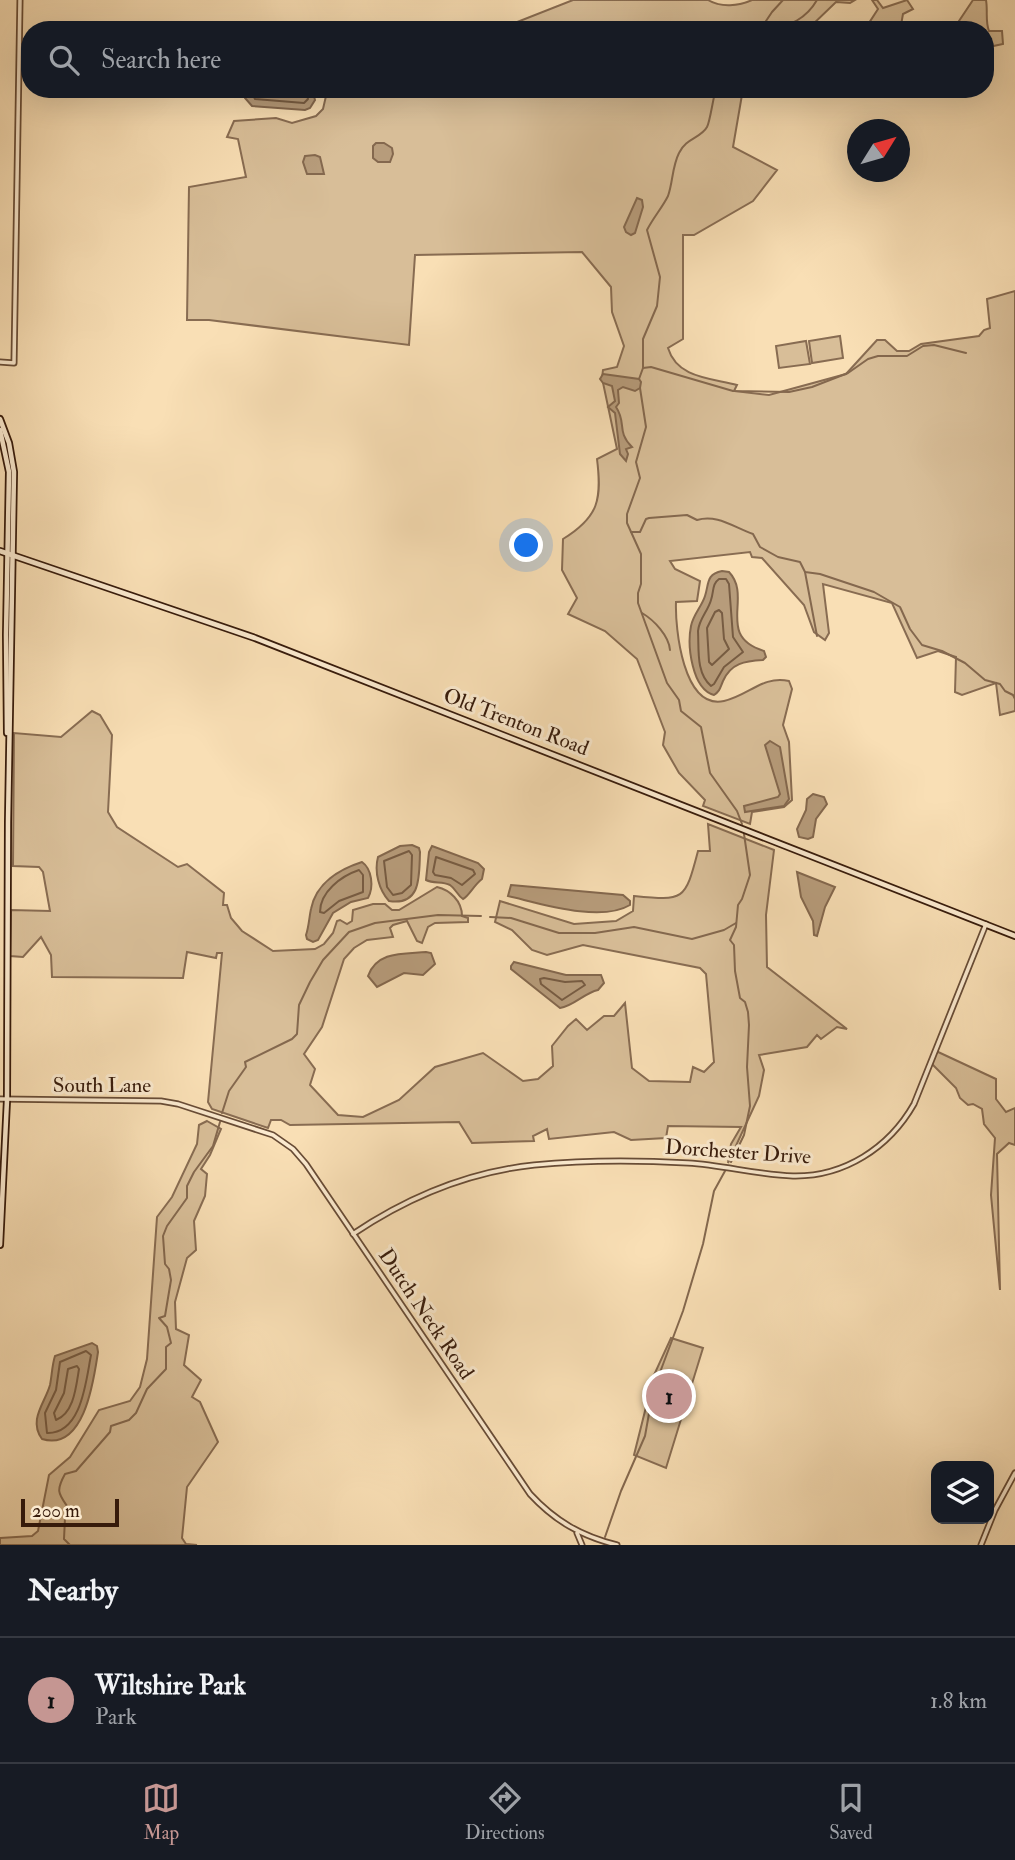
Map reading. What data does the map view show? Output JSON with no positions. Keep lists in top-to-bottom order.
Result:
{
  "streets": {
    "main road": ["Old Trenton Road"],
    "street": ["South Lane", "Dorchester Drive", "Dutch Neck Road"]
  },
  "crossings": [
    ["Old Trenton Road", "Dorchester Drive"],
    ["South Lane", "Dutch Neck Road"],
    ["Dorchester Drive", "Dutch Neck Road"]
  ],
  "scale_bar": "200 m",
  "north": "top right",
  "page": {
    "search": "Search here",
    "pins": "1",
    "scale": "200 m",
    "heading": "Nearby",
    "list": [
      {
        "mark": "1",
        "name": "Wiltshire Park",
        "note": "Park",
        "value": "1.8 km"
      }
    ],
    "nav": ["Map", "Directions", "Saved"]
  }
}
